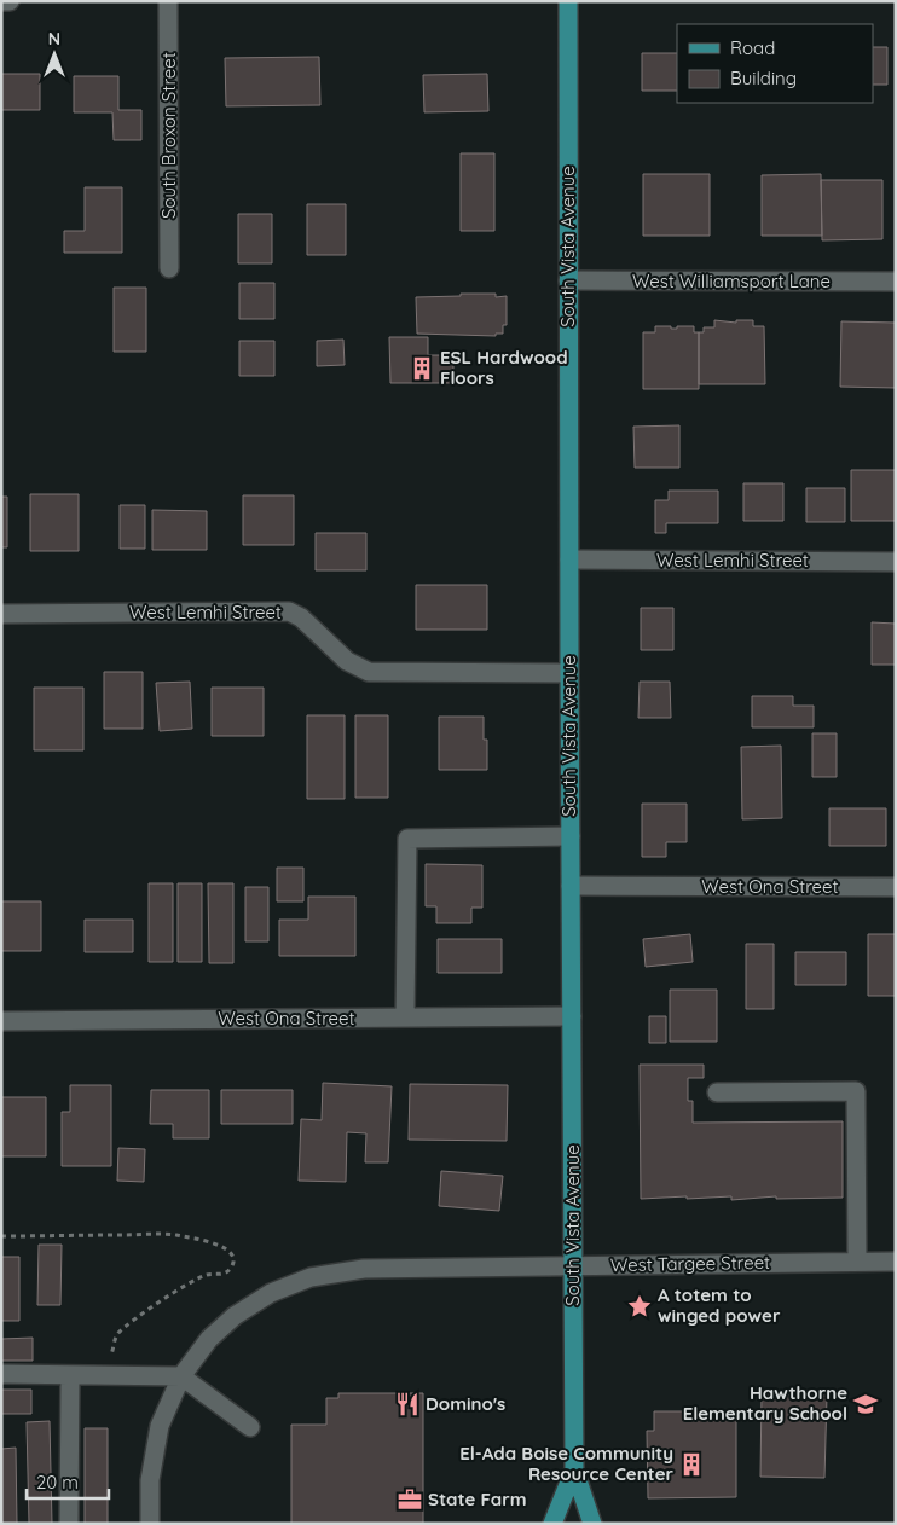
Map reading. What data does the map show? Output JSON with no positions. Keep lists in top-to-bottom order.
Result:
{
  "streets": {
    "main road": ["South Vista Avenue"],
    "street": [
      "South Broxon Street",
      "West Williamsport Lane",
      "West Lemhi Street",
      "West Ona Street",
      "West Targee Street"
    ]
  },
  "crossings": [
    ["South Vista Avenue", "West Williamsport Lane"],
    ["South Vista Avenue", "West Lemhi Street"],
    ["South Vista Avenue", "West Ona Street"],
    ["South Vista Avenue", "West Targee Street"]
  ],
  "places": {
    "building": ["ESL Hardwood Floors", "El-Ada Boise Community Resource Center"],
    "place": ["A totem to winged power"],
    "restaurant": ["Domino's"],
    "school or university": ["Hawthorne Elementary School"],
    "office": ["State Farm"]
  },
  "legend": ["Road", "Building"],
  "scale_bar": "20 m",
  "north": "top"
}
